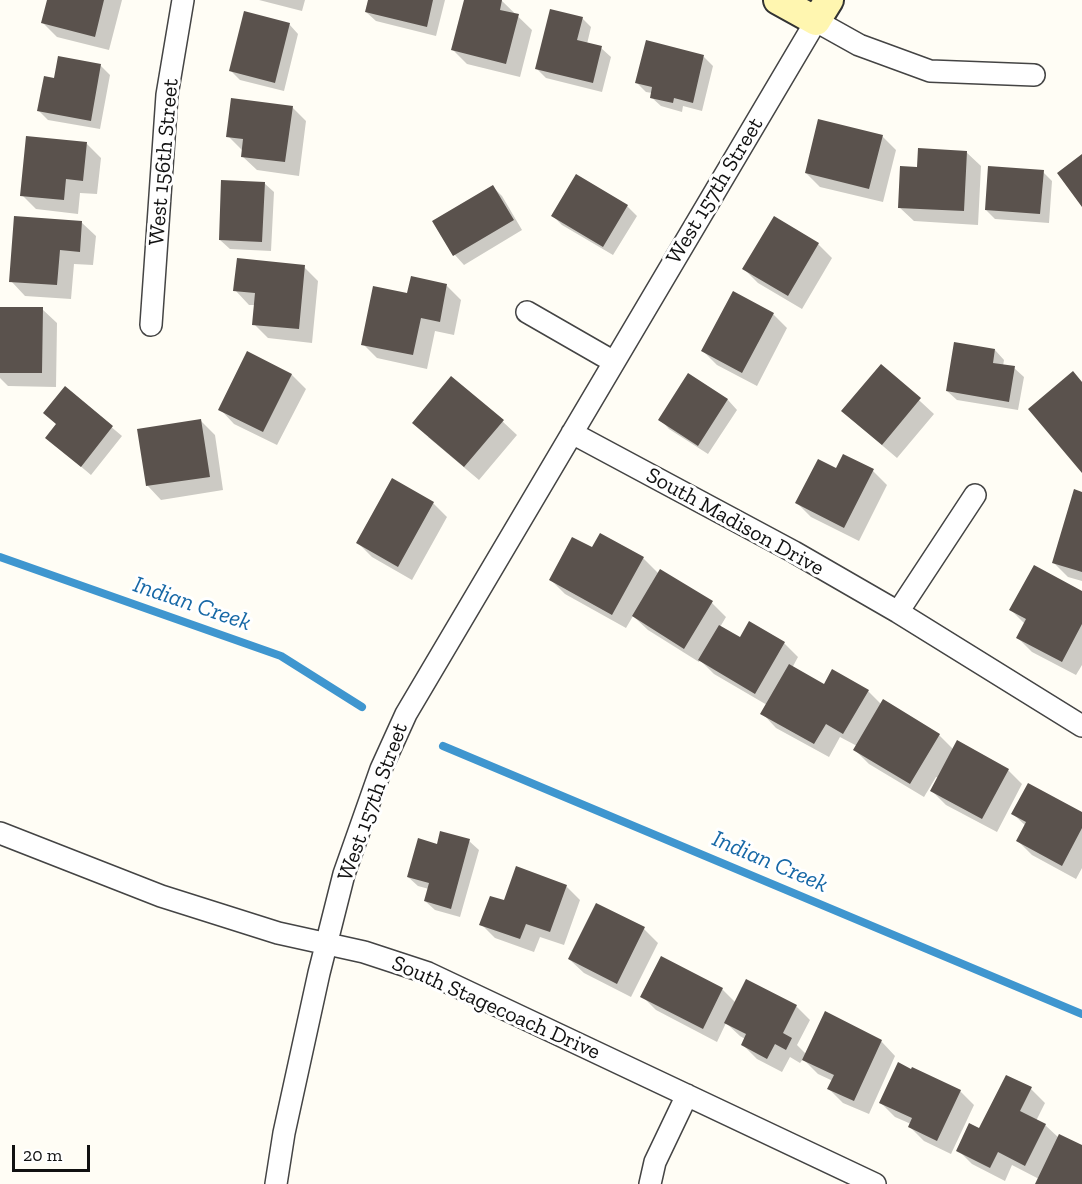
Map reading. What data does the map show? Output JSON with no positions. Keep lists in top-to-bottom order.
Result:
{
  "streets": {
    "street": [
      "West 156th Street",
      "West 157th Street",
      "South Madison Drive",
      "South Stagecoach Drive"
    ]
  },
  "crossings": [
    ["West 157th Street", "South Madison Drive"],
    ["West 157th Street", "South Stagecoach Drive"]
  ],
  "water": ["Indian Creek"],
  "scale_bar": "20 m"
}
